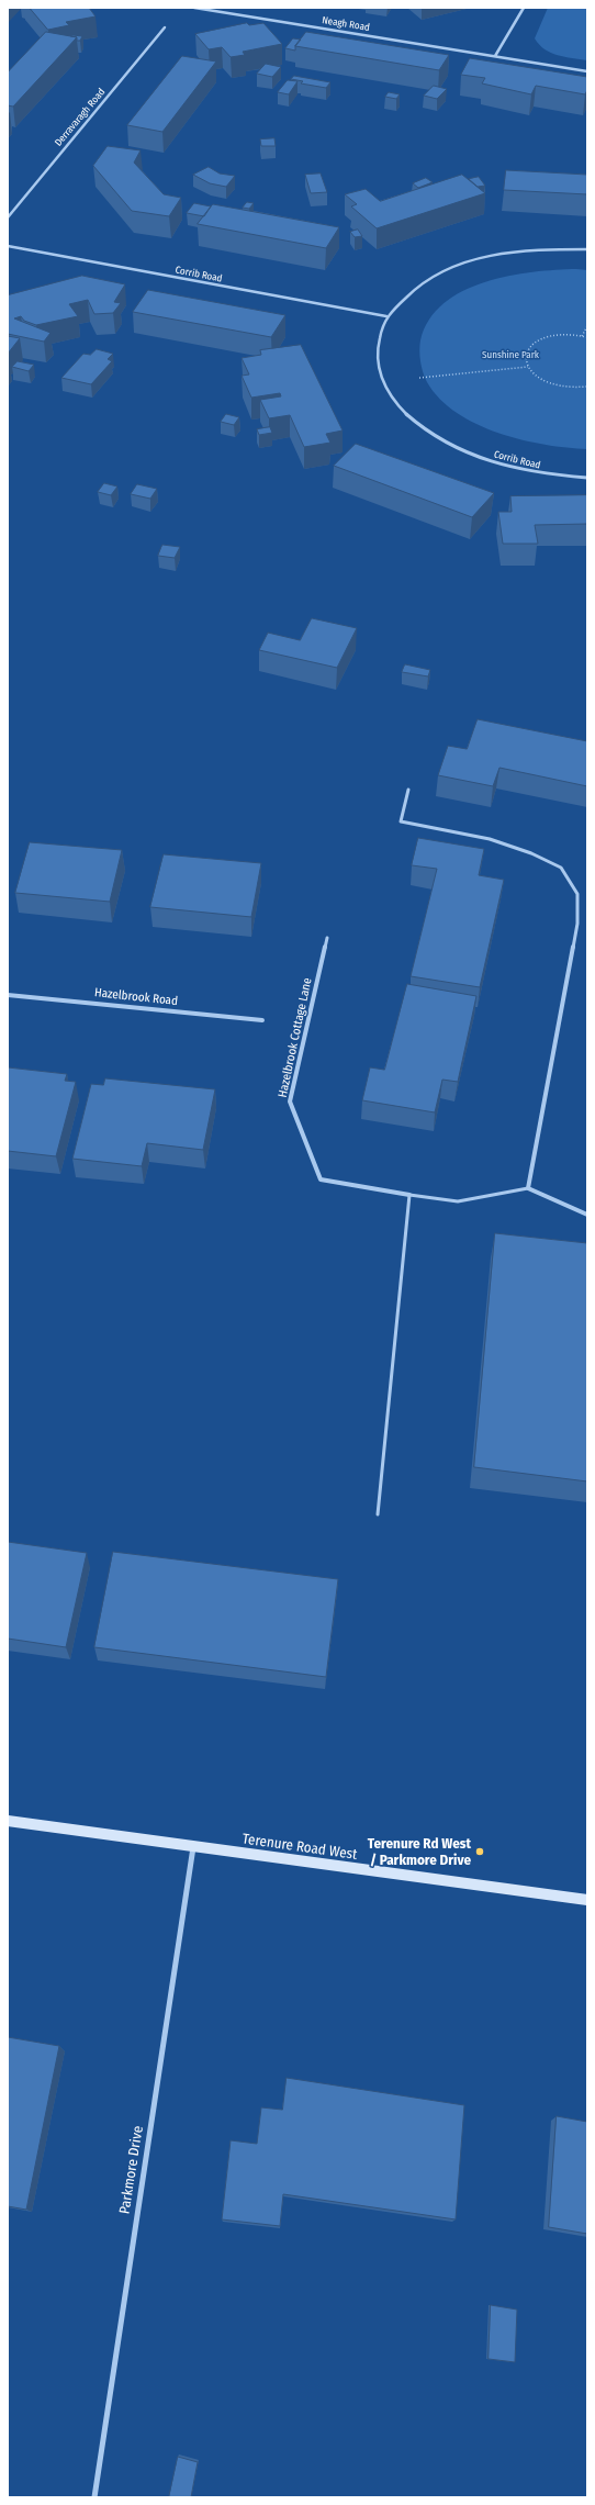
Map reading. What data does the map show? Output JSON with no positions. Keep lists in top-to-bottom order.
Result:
{
  "streets": {
    "main road": ["Terenure Road West"],
    "street": [
      "Neagh Road",
      "Derravaragh Road",
      "Corrib Road",
      "Hazelbrook Road",
      "Hazelbrook Cottage Lane",
      "Parkmore Drive"
    ]
  },
  "crossings": [
    ["Terenure Road West", "Parkmore Drive"]
  ],
  "parks": ["Sunshine Park"],
  "places": ["Terenure Rd West / Parkmore Drive"]
}
